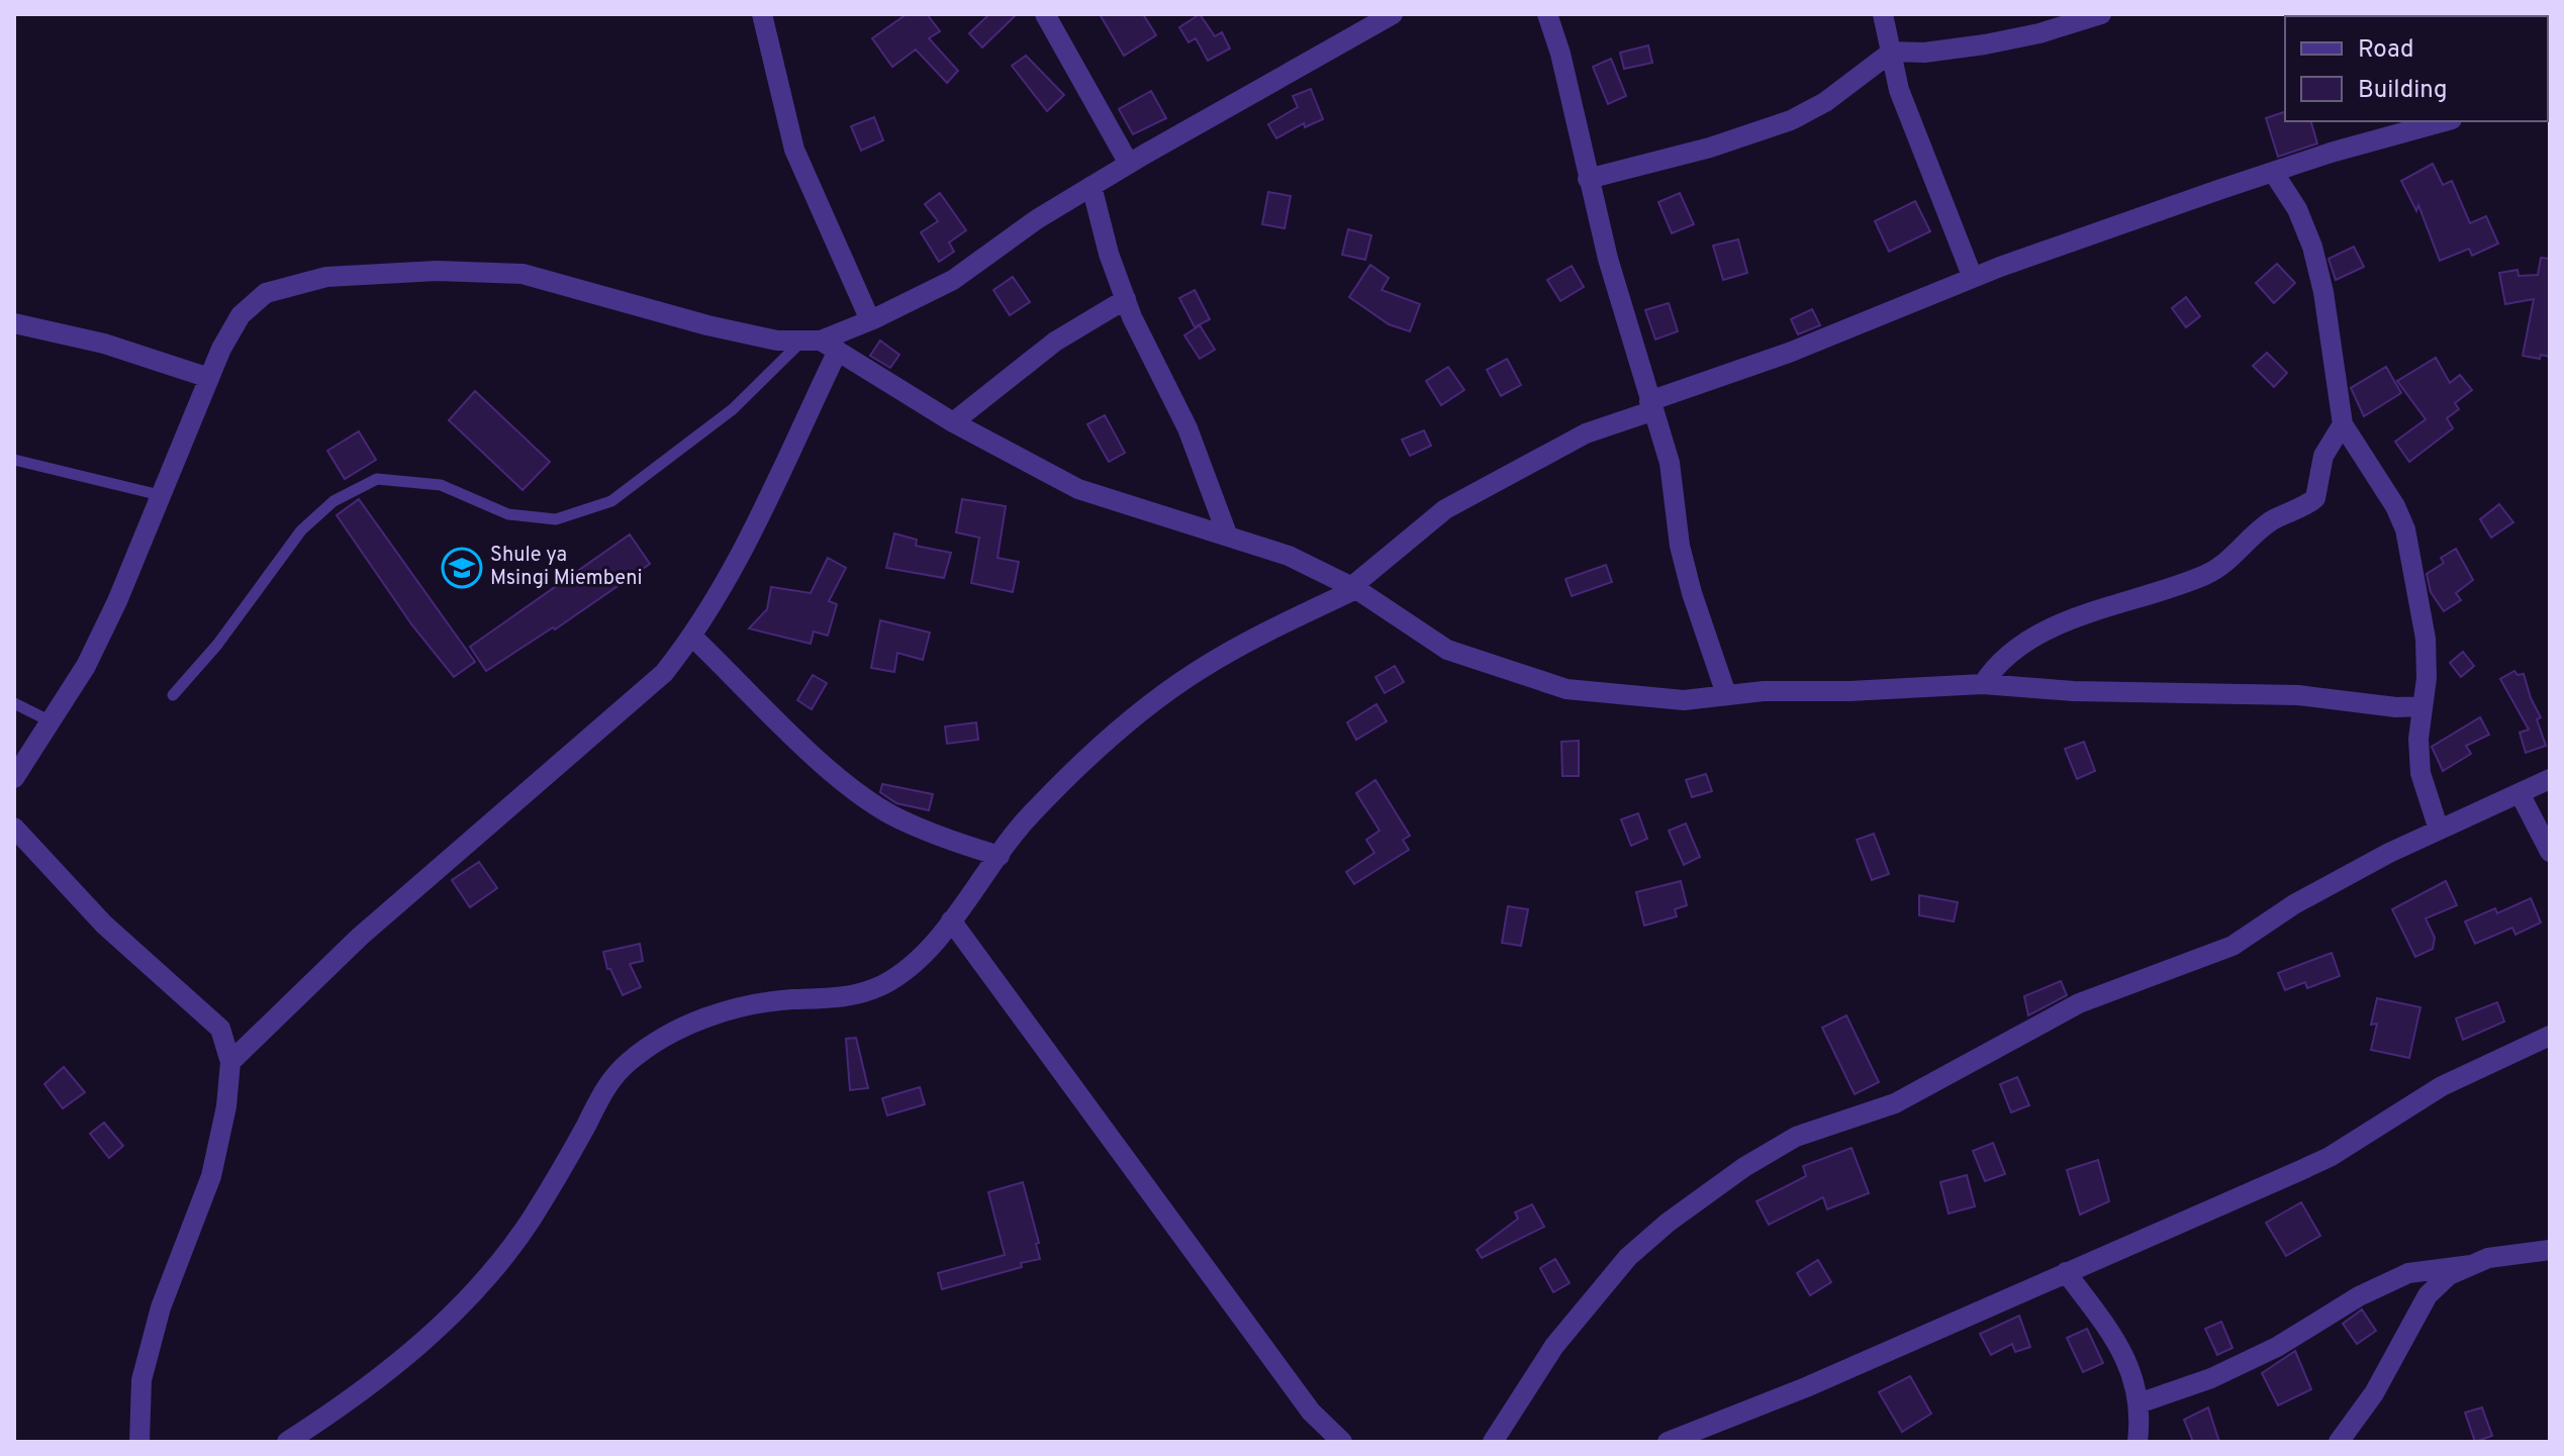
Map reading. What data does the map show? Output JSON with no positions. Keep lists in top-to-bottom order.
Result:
{
  "places": {
    "school or university": ["Shule ya Msingi Miembeni"]
  },
  "legend": ["Road", "Building"]
}
